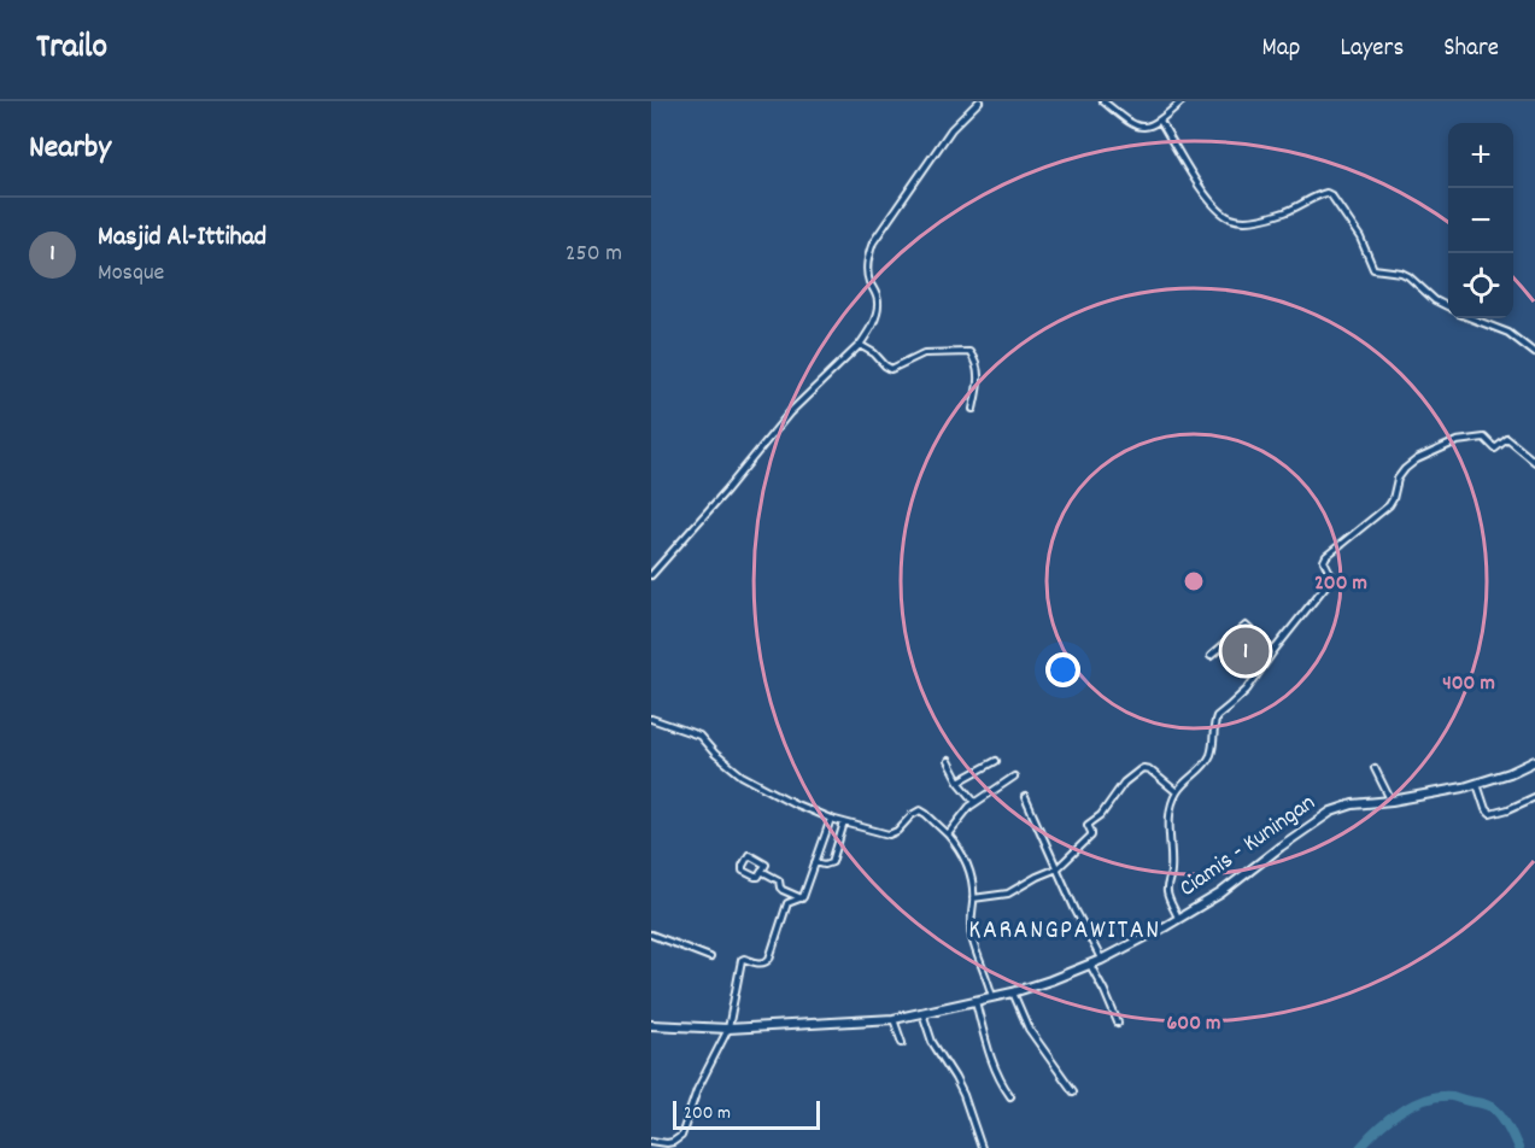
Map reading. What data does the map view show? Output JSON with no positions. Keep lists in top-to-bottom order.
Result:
{
  "streets": {
    "highway": ["Ciamis - Kuningan"]
  },
  "districts": ["KARANGPAWITAN"],
  "scale_bar": "200 m",
  "page": {
    "header": "Trailo",
    "nav": ["Map", "Layers", "Share"],
    "heading": "Nearby",
    "map_buttons": ["+", "−"],
    "list": [
      {
        "mark": "1",
        "name": "Masjid Al-Ittihad",
        "note": "Mosque",
        "value": "250 m"
      }
    ],
    "pins": "1",
    "scale": "200 m"
  },
  "rings": ["200 m", "400 m", "600 m"]
}
